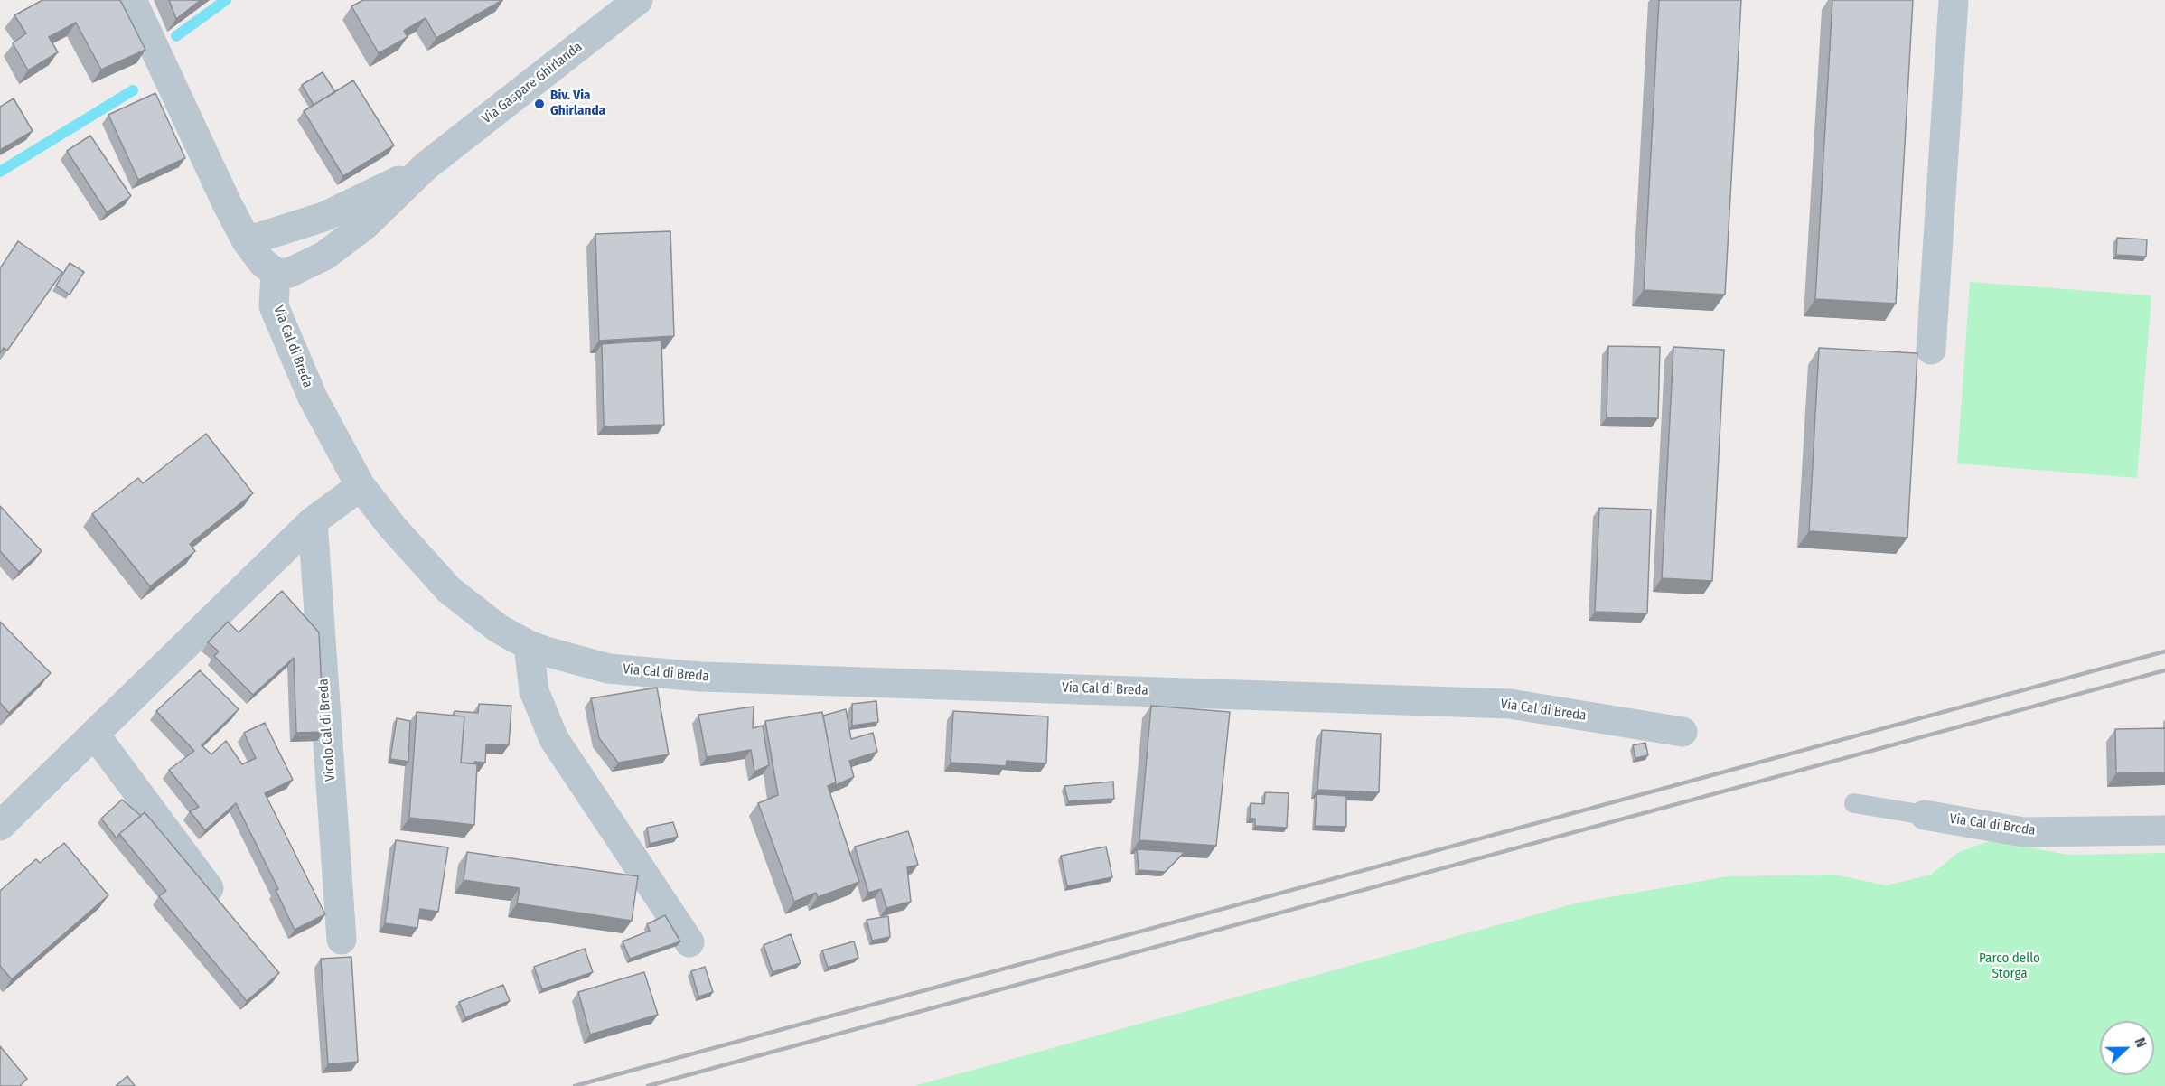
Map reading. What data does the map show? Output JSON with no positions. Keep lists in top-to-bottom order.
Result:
{
  "streets": {
    "street": ["Via Gaspare Ghirlanda", "Via Cal di Breda", "Vicolo Cal di Breda"]
  },
  "parks": ["Parco dello Storga"],
  "places": ["Biv. Via Ghirlanda"],
  "north": "right"
}
